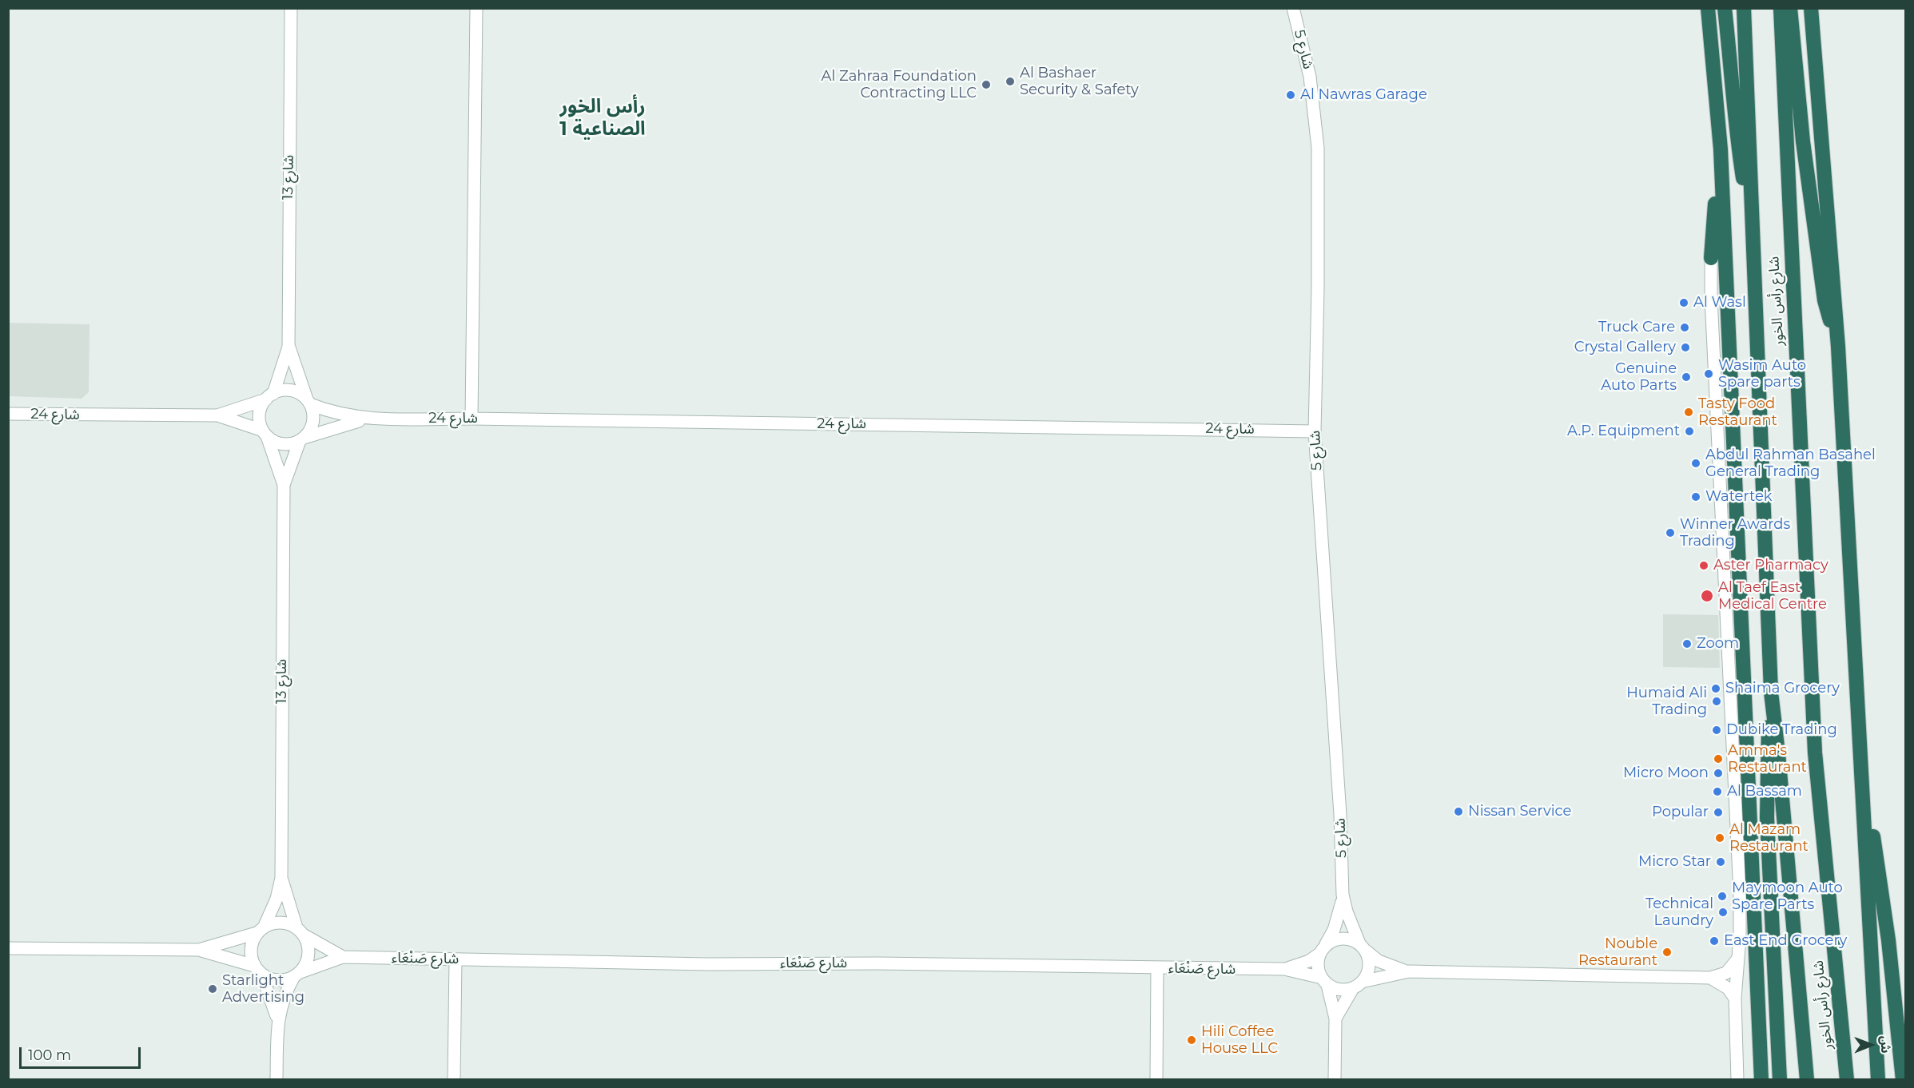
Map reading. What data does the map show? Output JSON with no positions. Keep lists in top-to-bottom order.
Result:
{
  "streets": {
    "highway": ["شارع رأس الخور"],
    "street": [
      "شارع 5",
      "شارع 13",
      "شارع 24",
      "شارع صَنْعَاء"
    ]
  },
  "crossings": [
    ["شارع 5", "شارع 24"],
    ["شارع 5", "شارع صَنْعَاء"],
    ["شارع 13", "شارع 24"],
    ["شارع 13", "شارع صَنْعَاء"]
  ],
  "districts": ["رأس الخور الصناعية 1"],
  "places": [
    "Al Bashaer Security & Safety",
    "Al Zahraa Foundation Contracting LLC",
    "Al Nawras Garage",
    "Al Wasl",
    "Truck Care",
    "Crystal Gallery",
    "Wasim Auto Spare parts",
    "Genuine Auto Parts",
    "Tasty Food Restaurant",
    "A.P. Equipment",
    "Abdul Rahman Basahel General Trading",
    "Watertek",
    "Winner Awards Trading",
    "Aster Pharmacy",
    "Al Taef East Medical Centre",
    "Zoom",
    "Shaima Grocery",
    "Humaid Ali Trading",
    "Dubike Trading",
    "Amma's Restaurant",
    "Micro Moon",
    "Al Bassam",
    "Nissan Service",
    "Popular",
    "Al Mazam Restaurant",
    "Micro Star",
    "Maymoon Auto Spare Parts",
    "Technical Laundry",
    "East End Grocery",
    "Nouble Restaurant",
    "Starlight Advertising",
    "Hili Coffee House LLC"
  ],
  "scale_bar": "100 m",
  "north": "right"
}
